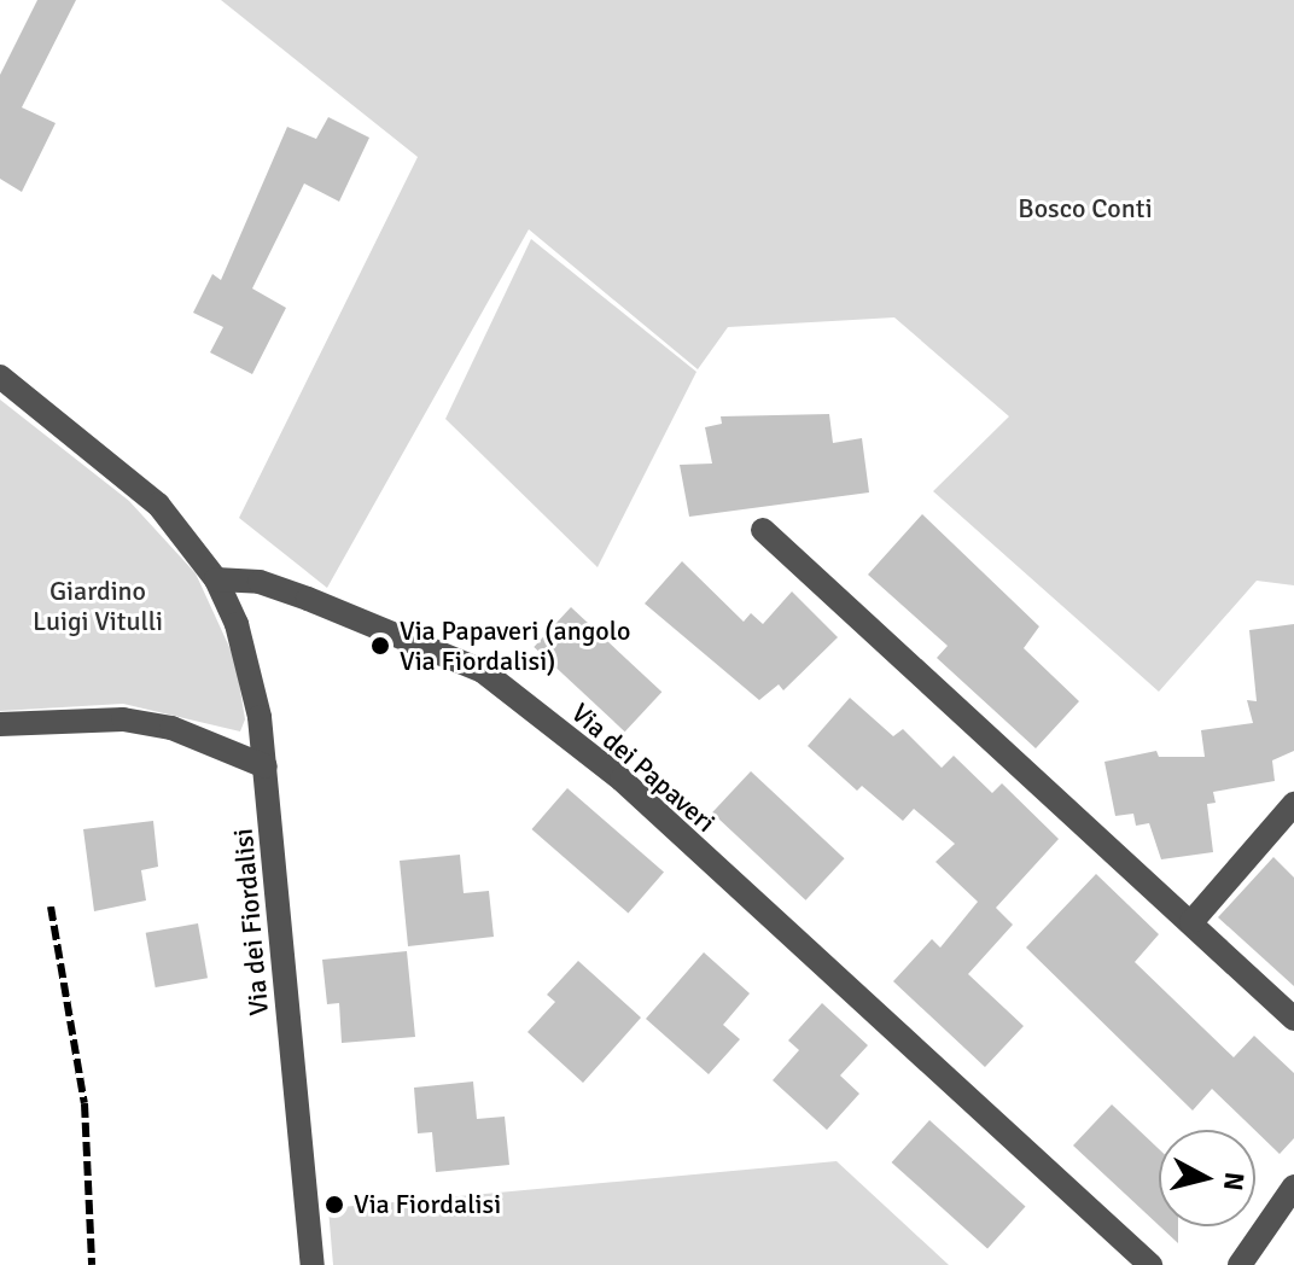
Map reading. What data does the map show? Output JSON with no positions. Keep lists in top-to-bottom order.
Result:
{
  "streets": {
    "street": ["Via dei Papaveri", "Via dei Fiordalisi"]
  },
  "crossings": [
    ["Via dei Papaveri", "Via dei Fiordalisi"]
  ],
  "parks": ["Bosco Conti", "Giardino Luigi Vitulli"],
  "places": ["Via Papaveri (angolo Via Fiordalisi)", "Via Fiordalisi"],
  "north": "right"
}
